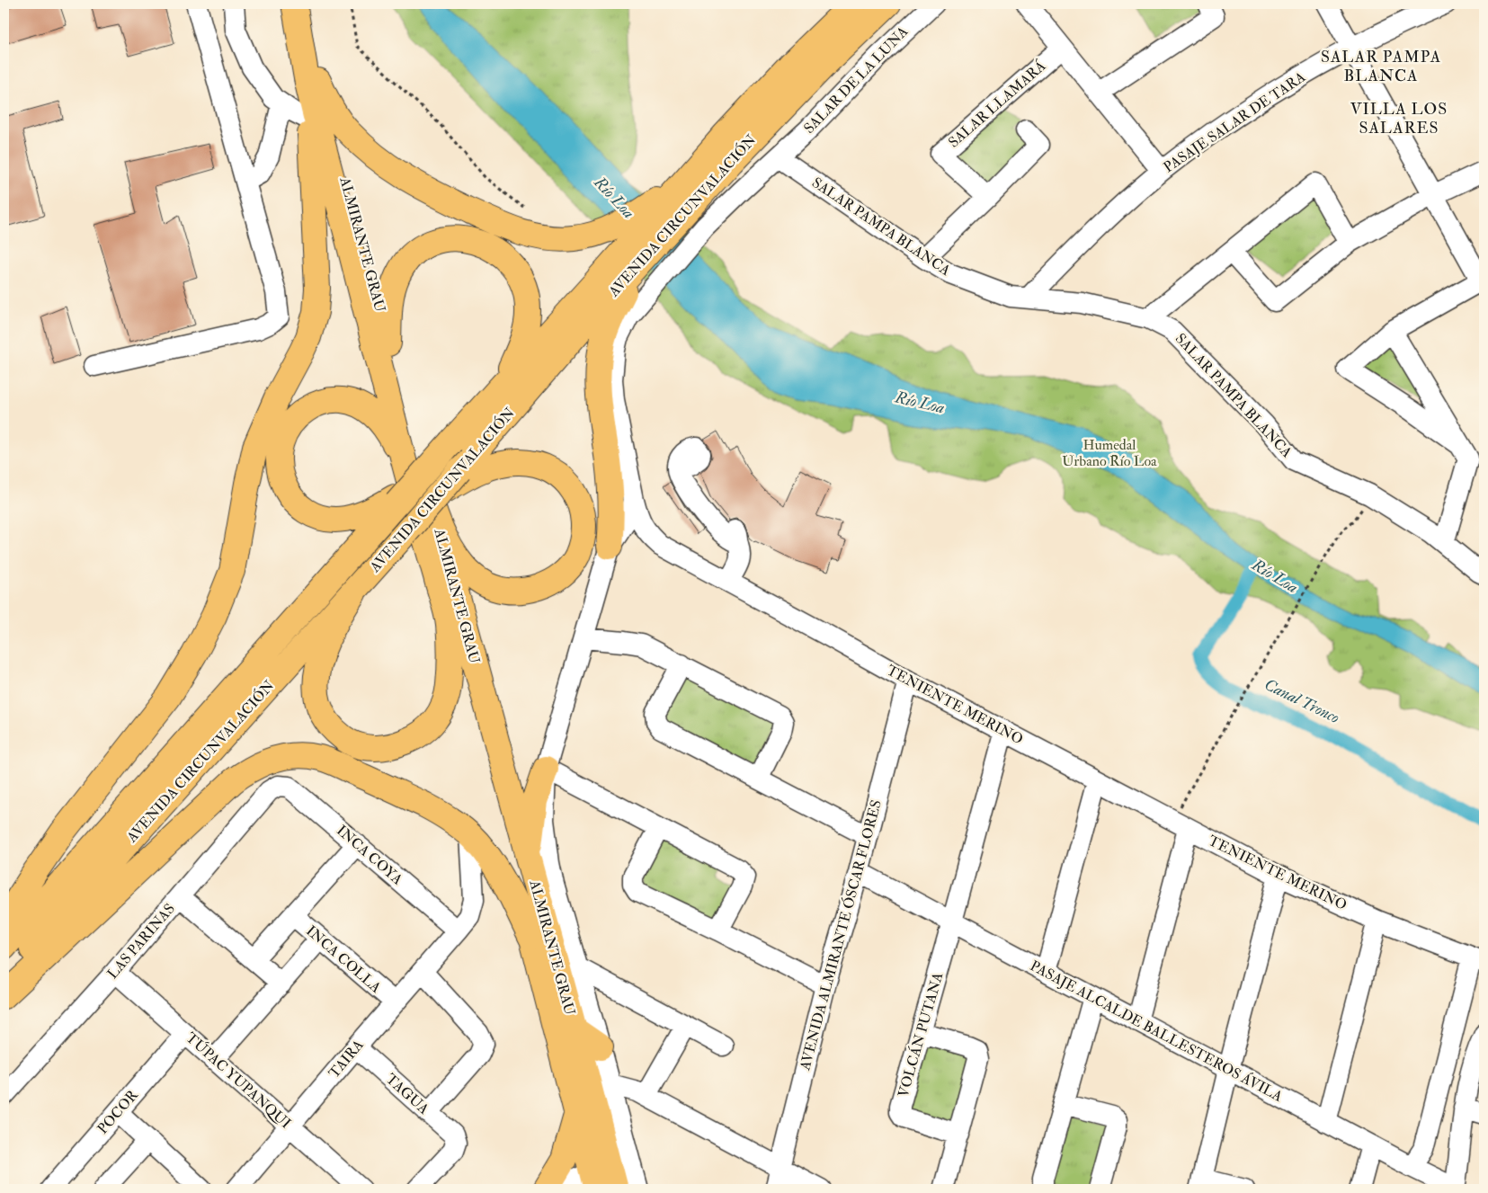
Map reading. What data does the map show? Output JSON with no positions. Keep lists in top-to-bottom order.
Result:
{
  "streets": {
    "main road": ["AVENIDA CIRCUNVALACIÓN", "ALMIRANTE GRAU"],
    "street": [
      "SALAR DE LA LUNA",
      "SALAR LLAMARÁ",
      "PASAJE SALAR DE TARA",
      "SALAR PAMPA BLANCA",
      "TENIENTE MERINO",
      "INCA COYA",
      "AVENIDA ALMIRANTE ÓSCAR FLORES",
      "LAS PARINAS",
      "INCA COLLA",
      "PASAJE ALCALDE BALLESTEROS ÁVILA",
      "VOLCÁN PUTANA",
      "TAIRA",
      "TÚPAC YUPANQUI",
      "TAGUA",
      "POCOR"
    ]
  },
  "crossings": [
    ["SALAR DE LA LUNA", "AVENIDA CIRCUNVALACIÓN"],
    ["SALAR DE LA LUNA", "SALAR PAMPA BLANCA"],
    ["SALAR DE LA LUNA", "TENIENTE MERINO"],
    ["PASAJE SALAR DE TARA", "SALAR PAMPA BLANCA"],
    ["AVENIDA CIRCUNVALACIÓN", "ALMIRANTE GRAU"],
    ["AVENIDA CIRCUNVALACIÓN", "TENIENTE MERINO"],
    ["ALMIRANTE GRAU", "TENIENTE MERINO"],
    ["TENIENTE MERINO", "AVENIDA ALMIRANTE ÓSCAR FLORES"],
    ["TENIENTE MERINO", "VOLCÁN PUTANA"],
    ["INCA COYA", "LAS PARINAS"],
    ["INCA COYA", "TAIRA"],
    ["AVENIDA ALMIRANTE ÓSCAR FLORES", "PASAJE ALCALDE BALLESTEROS ÁVILA"],
    ["LAS PARINAS", "TÚPAC YUPANQUI"],
    ["INCA COLLA", "TAIRA"],
    ["PASAJE ALCALDE BALLESTEROS ÁVILA", "VOLCÁN PUTANA"],
    ["TAIRA", "TÚPAC YUPANQUI"],
    ["TAIRA", "TAGUA"],
    ["TÚPAC YUPANQUI", "POCOR"]
  ],
  "districts": ["SALAR PAMPA BLANCA", "VILLA LOS SALARES"],
  "water": ["Río Loa", "Canal Tronco"],
  "parks": ["Humedal Urbano Río Loa"]
}
